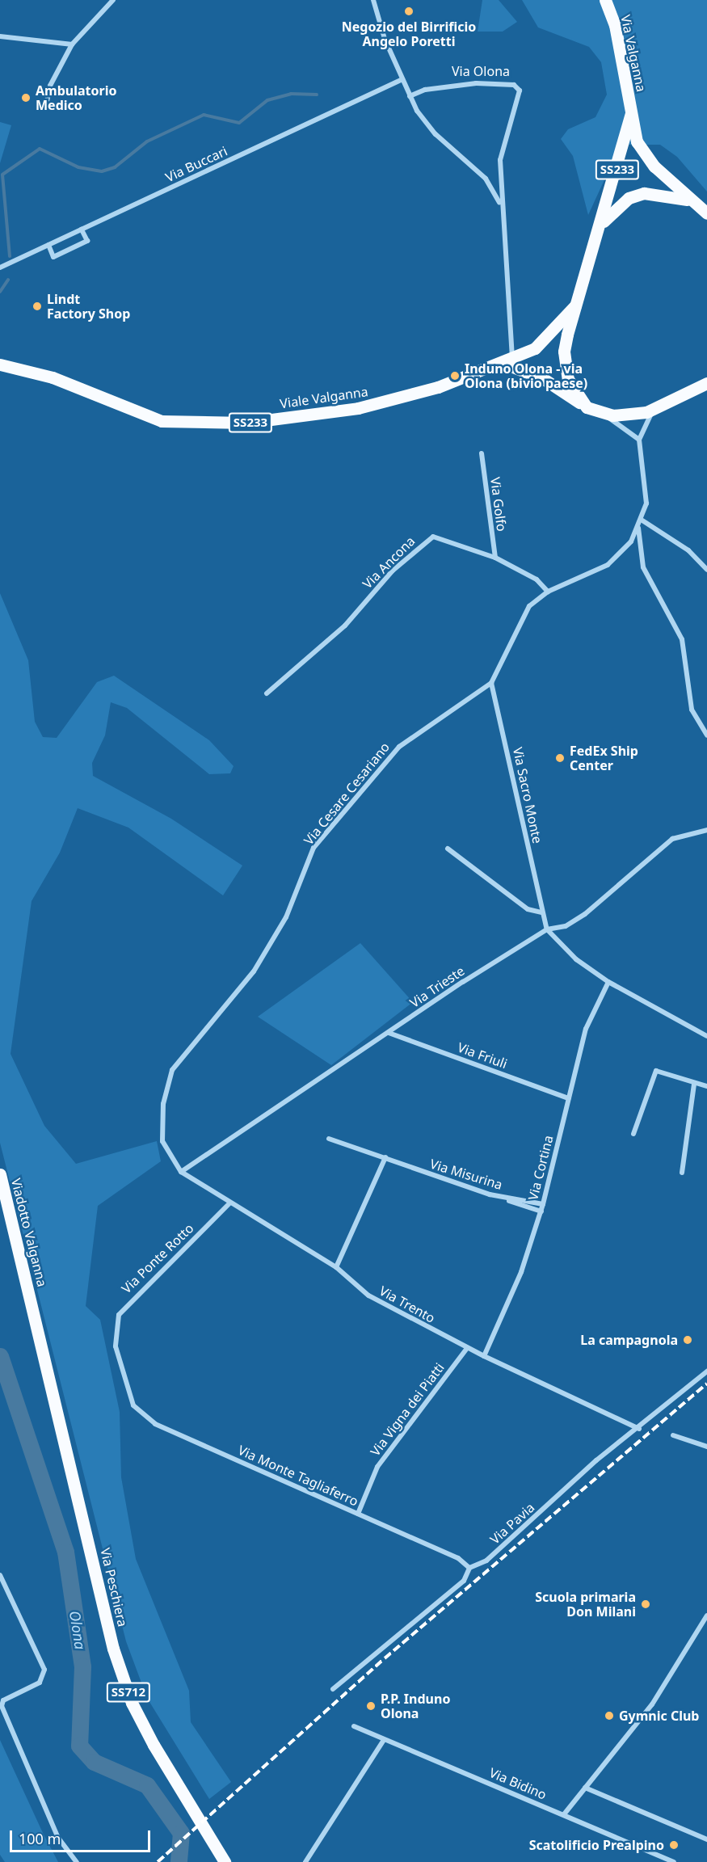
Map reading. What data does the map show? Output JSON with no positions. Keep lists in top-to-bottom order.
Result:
{
  "streets": {
    "main road": [
      "Via Valganna",
      "SS233",
      "Viale Valganna",
      "Viadotto Valganna",
      "Via Peschiera",
      "SS712"
    ],
    "street": [
      "Via Olona",
      "Via Buccari",
      "Via Golfo",
      "Via Ancona",
      "Via Cesare Cesariano",
      "Via Sacro Monte",
      "Via Trieste",
      "Via Friuli",
      "Via Cortina",
      "Via Misurina",
      "Via Ponte Rotto",
      "Via Trento",
      "Via Vigna dei Piatti",
      "Via Monte Tagliaferro",
      "Via Pavia",
      "Via Bidino"
    ]
  },
  "crossings": [
    ["Via Valganna", "SS233"],
    ["Via Olona", "Via Buccari"],
    ["Via Olona", "Viale Valganna"],
    ["SS233", "Viale Valganna"],
    ["Via Golfo", "Via Ancona"],
    ["Via Ancona", "Via Cesare Cesariano"],
    ["Via Cesare Cesariano", "Via Sacro Monte"],
    ["Via Cesare Cesariano", "Via Trieste"],
    ["Via Cesare Cesariano", "Via Trento"],
    ["Via Sacro Monte", "Via Trieste"],
    ["Via Sacro Monte", "Via Cortina"],
    ["Via Trieste", "Via Friuli"],
    ["Via Trieste", "Via Trento"],
    ["Via Friuli", "Via Cortina"],
    ["Via Cortina", "Via Misurina"],
    ["Via Cortina", "Via Trento"],
    ["Viadotto Valganna", "Via Peschiera"],
    ["Via Ponte Rotto", "Via Trento"],
    ["Via Ponte Rotto", "Via Monte Tagliaferro"],
    ["Via Trento", "Via Vigna dei Piatti"],
    ["Via Trento", "Via Pavia"],
    ["Via Vigna dei Piatti", "Via Monte Tagliaferro"],
    ["Via Monte Tagliaferro", "Via Pavia"]
  ],
  "water": ["Olona"],
  "places": [
    "Negozio del Birrificio Angelo Poretti",
    "Ambulatorio Medico",
    "Lindt Factory Shop",
    "Induno Olona - via Olona (bivio paese)",
    "FedEx Ship Center",
    "La campagnola",
    "Scuola primaria Don Milani",
    "P.P. Induno Olona",
    "Gymnic Club",
    "Scatolificio Prealpino"
  ],
  "scale_bar": "100 m"
}
